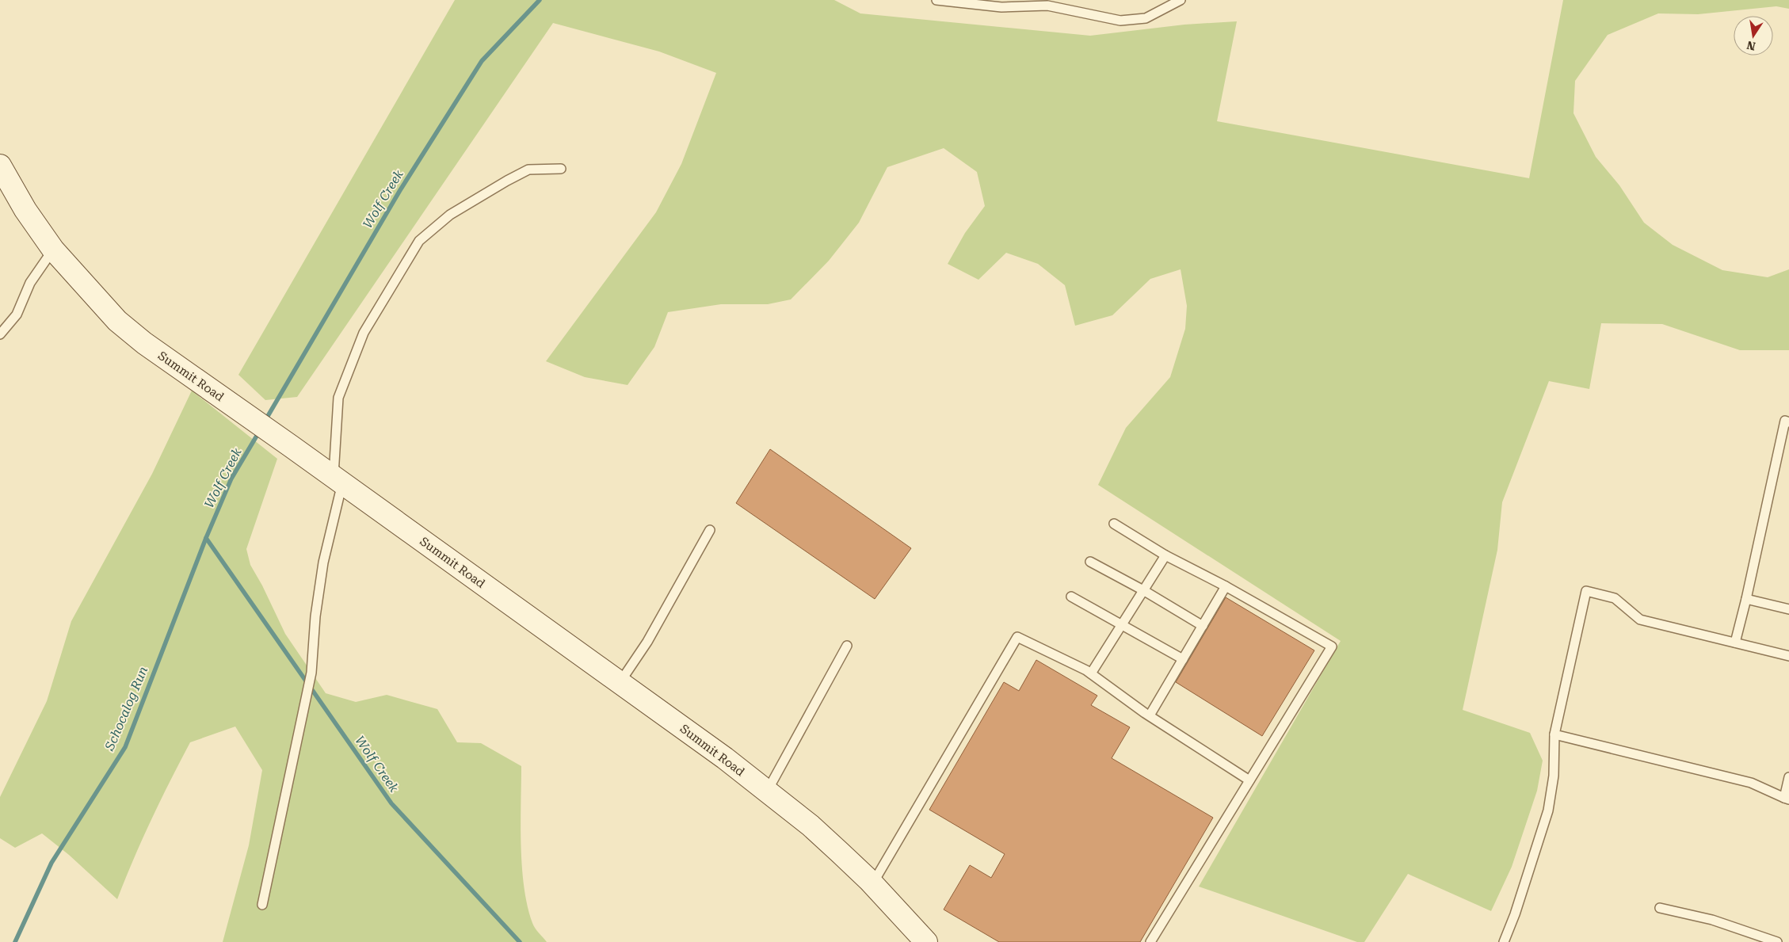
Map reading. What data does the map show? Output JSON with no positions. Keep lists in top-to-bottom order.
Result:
{
  "streets": {
    "street": ["Summit Road"]
  },
  "water": ["Wolf Creek", "Schocalog Run"],
  "north": "bottom"
}
